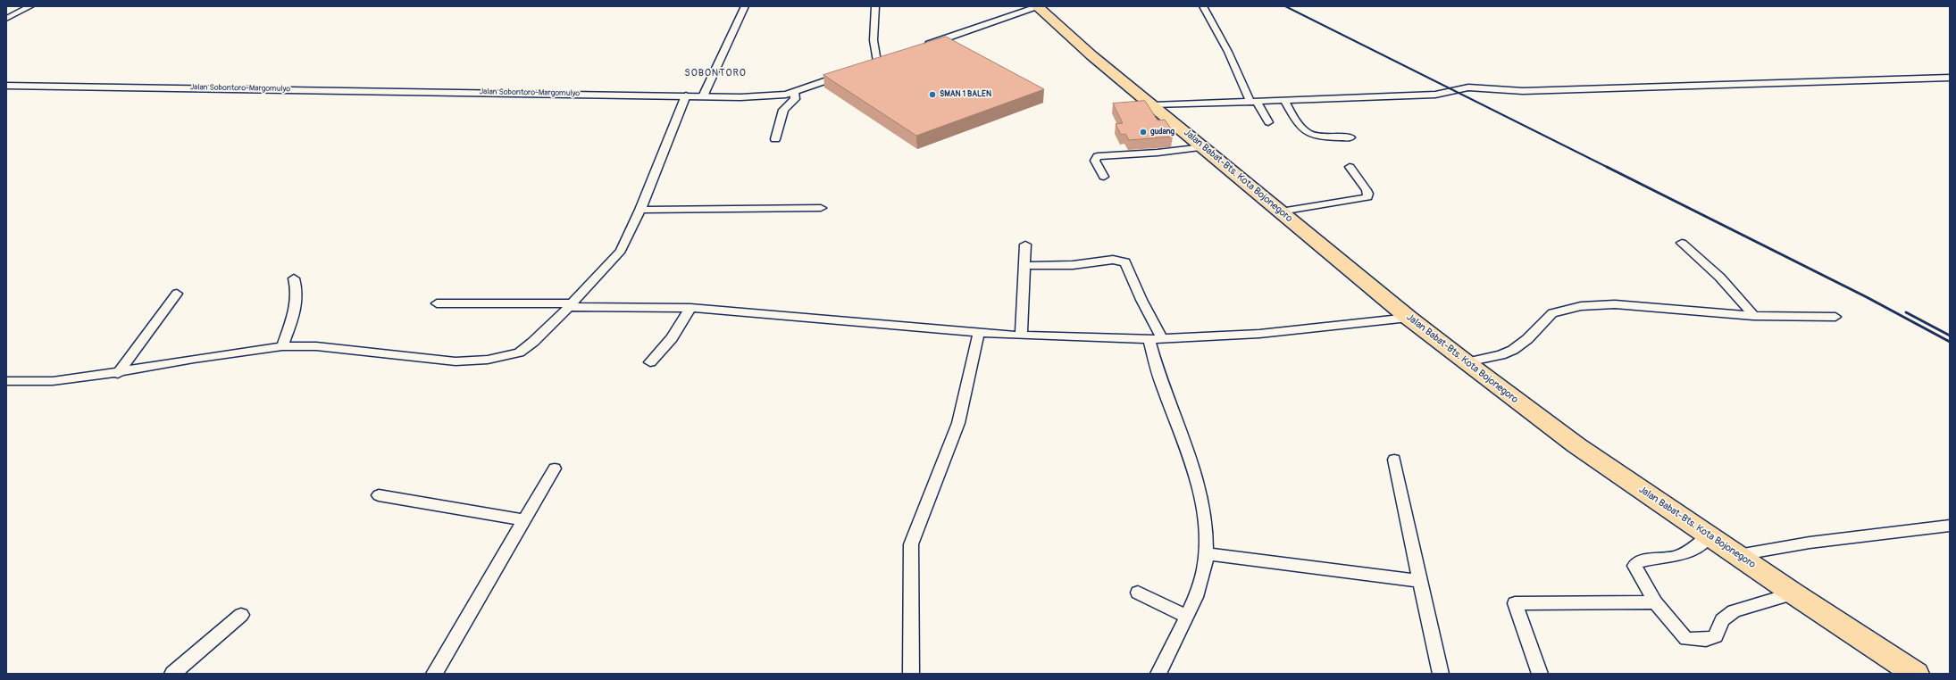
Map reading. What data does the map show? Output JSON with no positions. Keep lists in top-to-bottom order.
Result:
{
  "streets": {
    "highway": ["Jalan Babat-Bts. Kota Bojonegoro"],
    "street": ["Jalan Sobontoro-Margomulyo"]
  },
  "districts": ["SOBONTORO"],
  "places": ["SMAN 1 BALEN", "gudang"]
}
